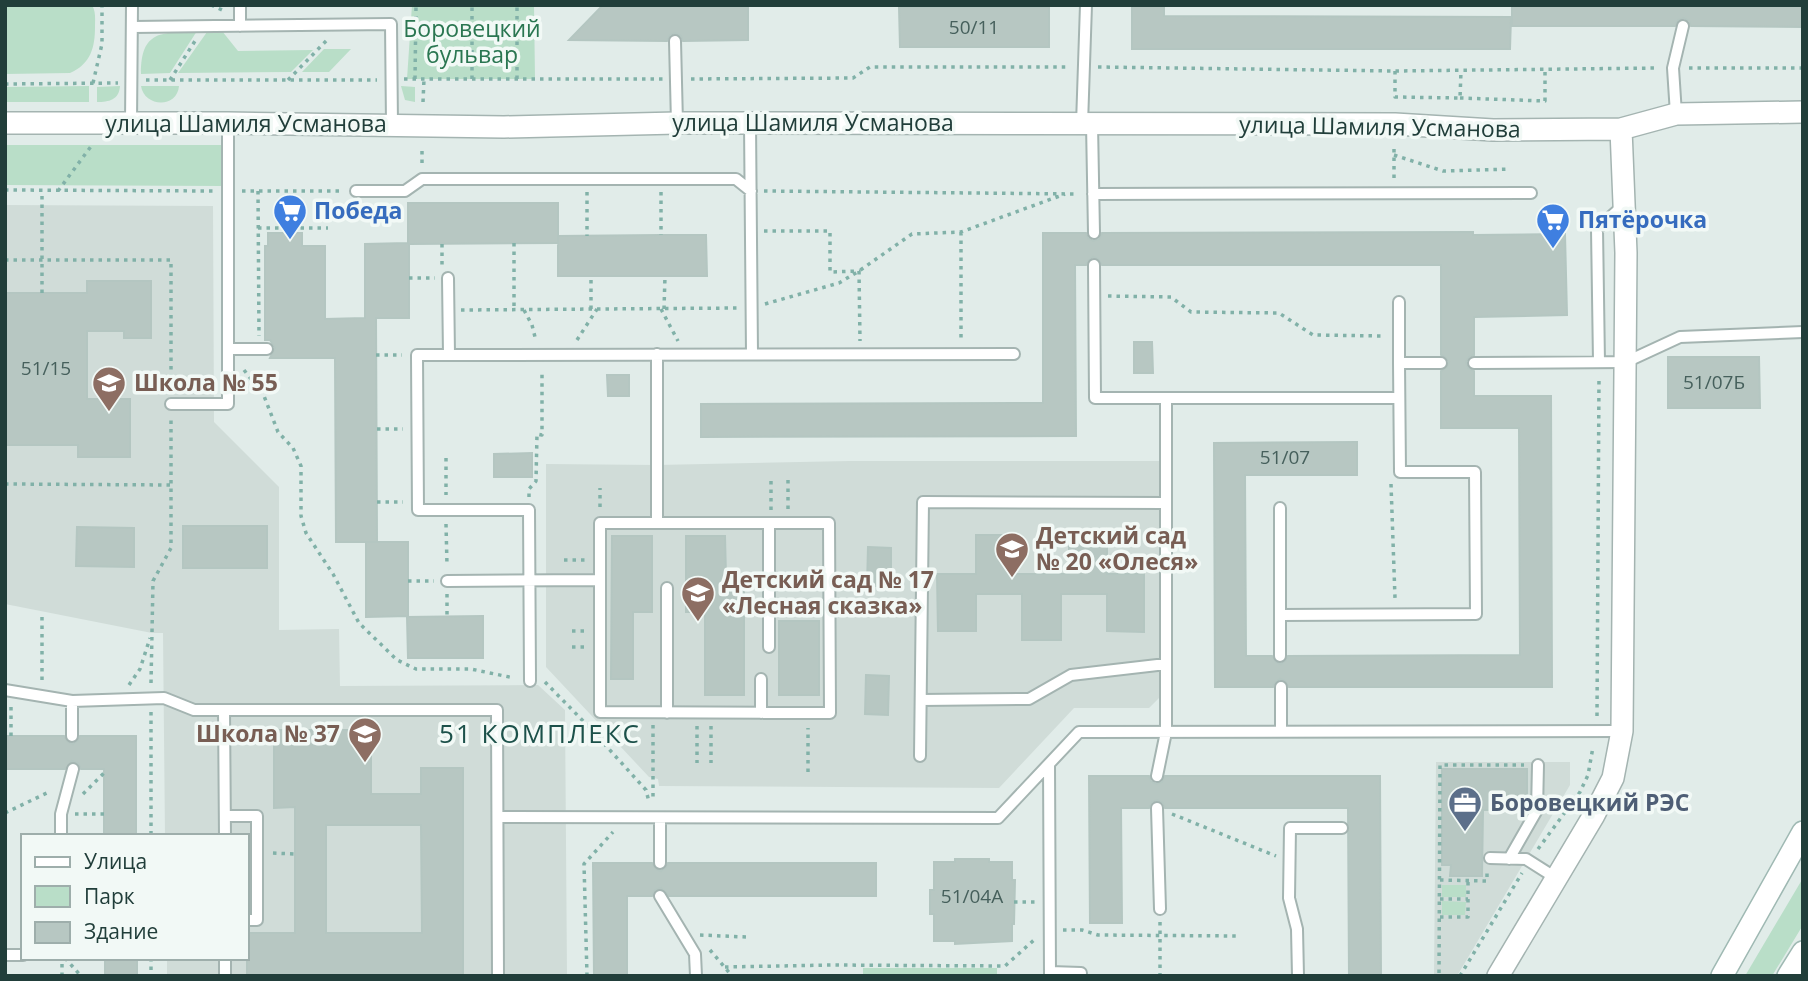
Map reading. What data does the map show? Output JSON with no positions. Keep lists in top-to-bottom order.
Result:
{
  "streets": {
    "street": ["улица Шамиля Усманова"]
  },
  "districts": ["51 КОМПЛЕКС"],
  "parks": ["Боровецкий бульвар"],
  "places": {
    "supermarket": ["Победа", "Пятёрочка"],
    "school or university": [
      "Школа № 55",
      "Детский сад № 20 «Олеся»",
      "Детский сад № 17 «Лесная сказка»",
      "Школа № 37"
    ],
    "office": ["Боровецкий РЭС"]
  },
  "house_numbers": [
    "50/11",
    "51/15",
    "51/07Б",
    "51/07",
    "51/04А"
  ],
  "legend": ["Улица", "Парк", "Здание"]
}
